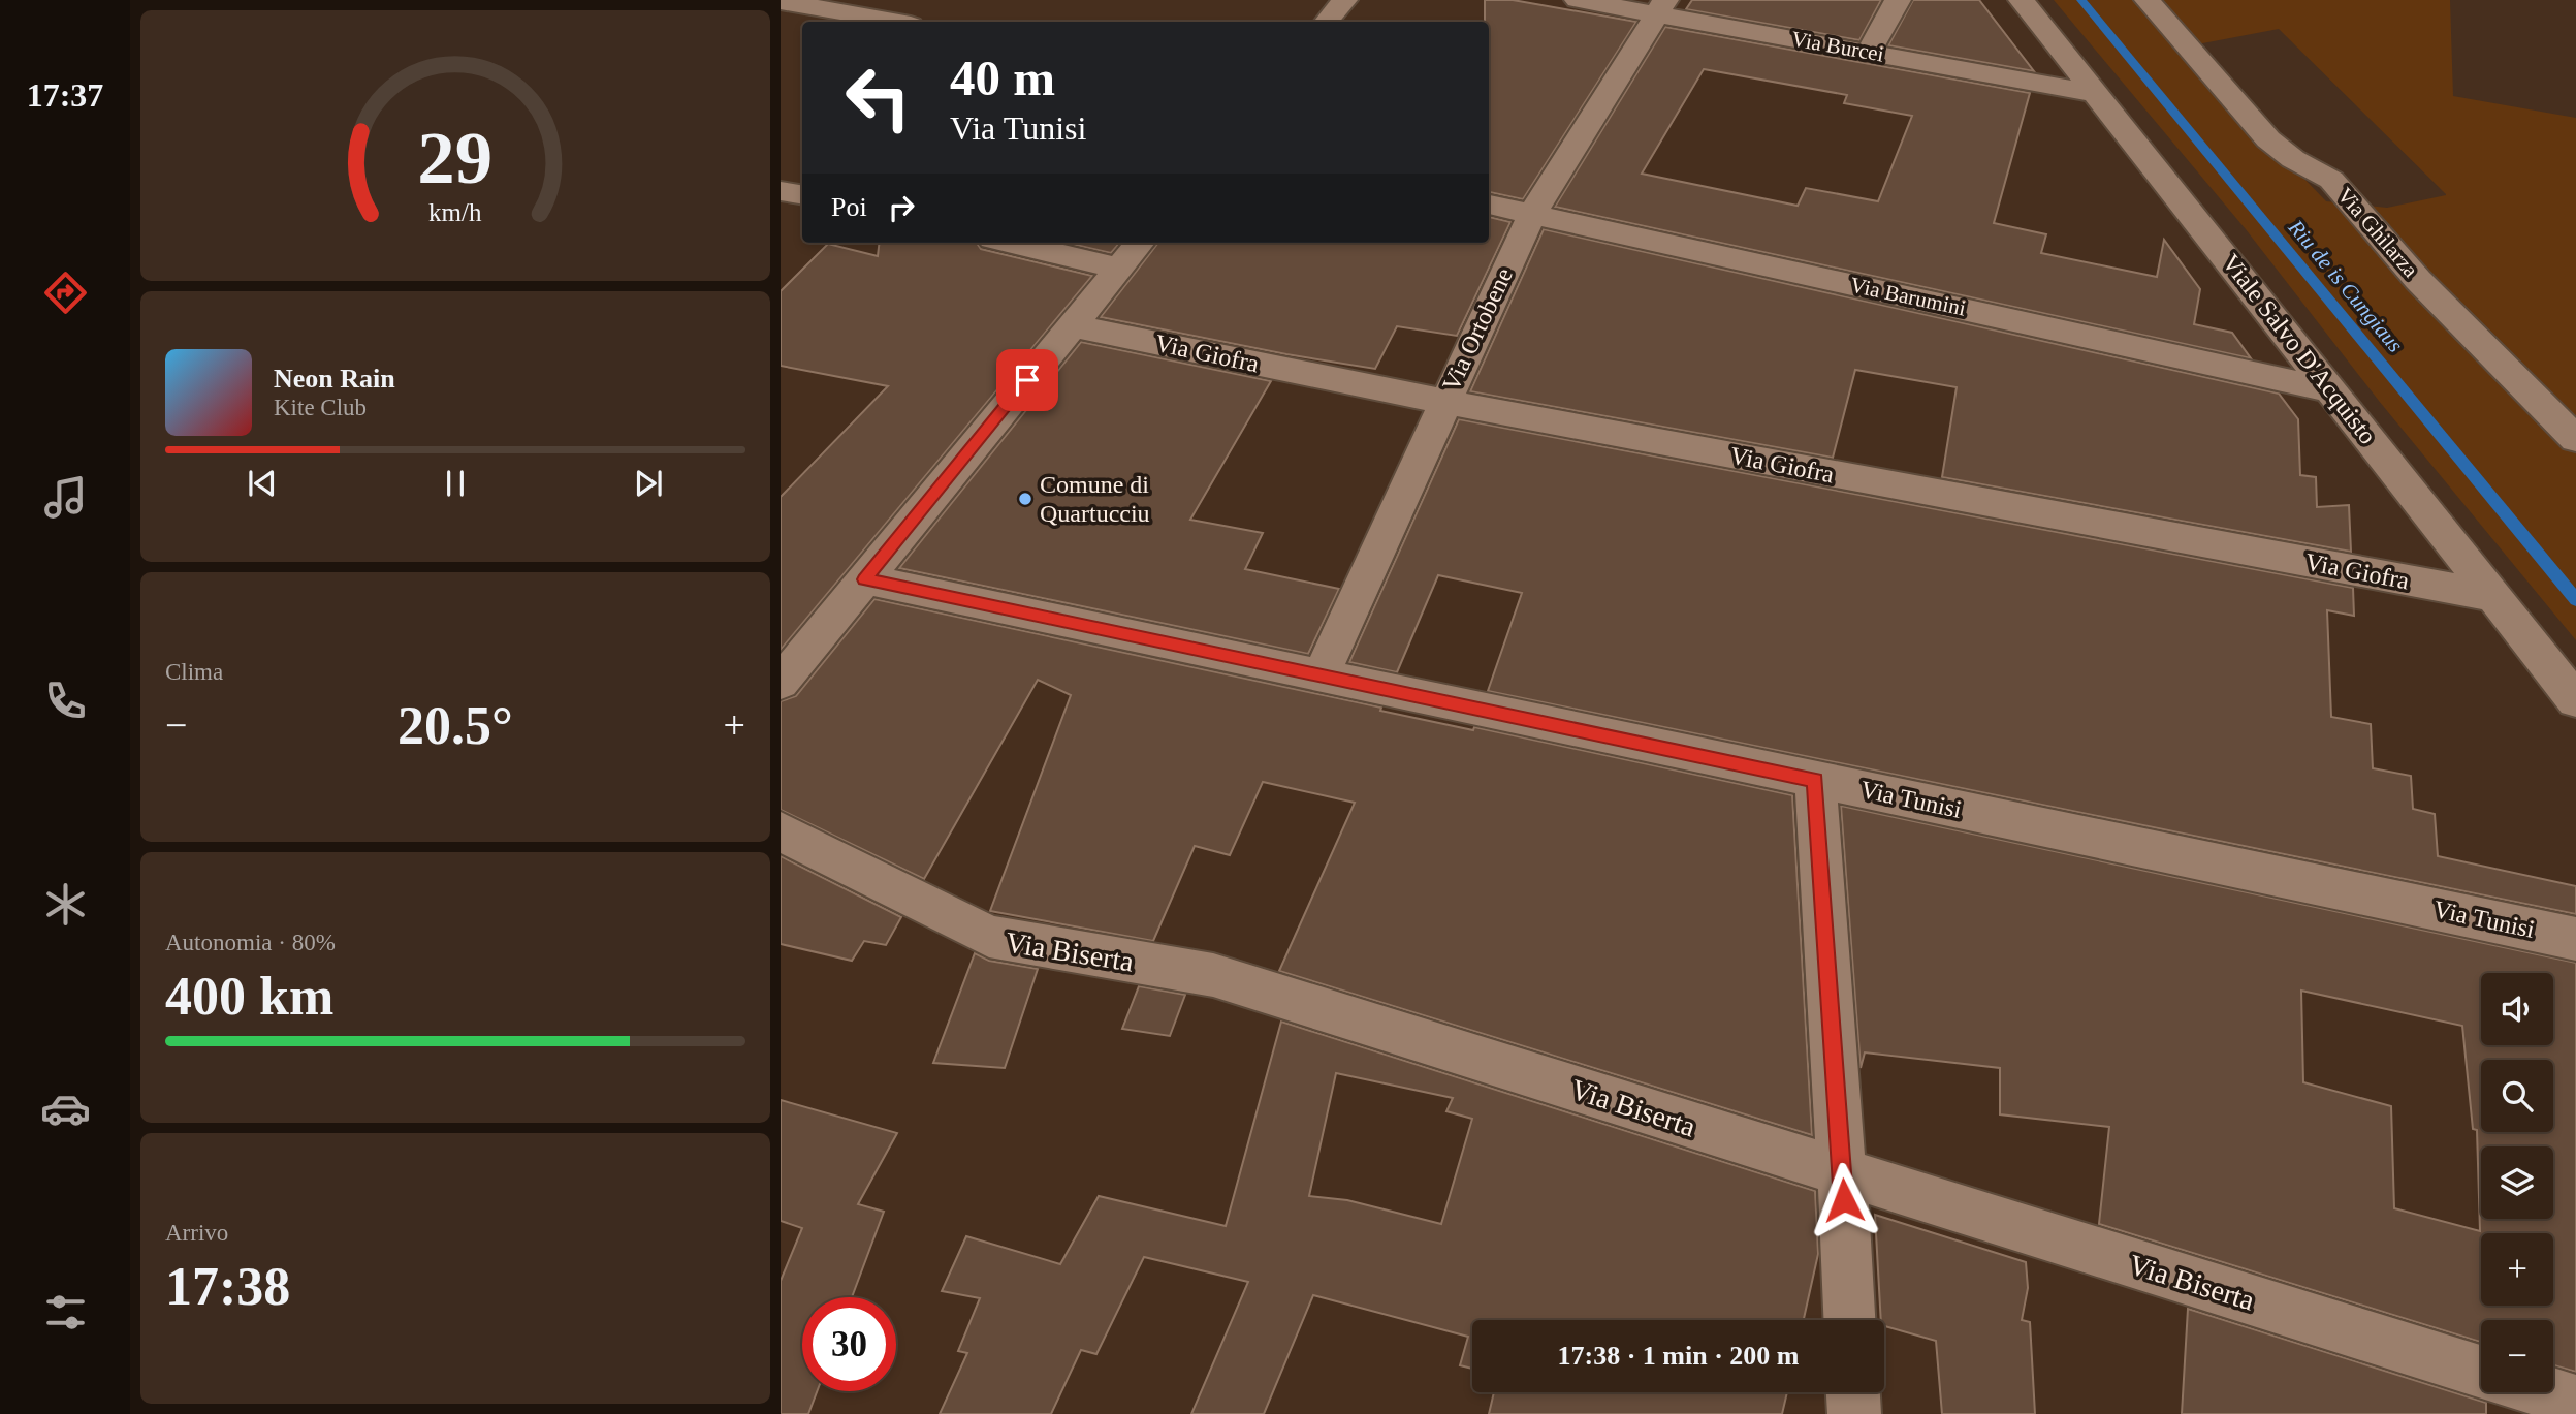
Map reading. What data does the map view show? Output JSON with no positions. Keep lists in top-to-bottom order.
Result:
{
  "streets": {
    "street": [
      "Via Burcei",
      "Via Ghilarza",
      "Via Barumini",
      "Via Ortobene",
      "Viale Salvo D'Acquisto",
      "Via Giofra",
      "Via Tunisi",
      "Via Biserta"
    ]
  },
  "crossings": [
    ["Via Burcei", "Via Ortobene"],
    ["Via Burcei", "Viale Salvo D'Acquisto"],
    ["Via Barumini", "Via Ortobene"],
    ["Via Barumini", "Viale Salvo D'Acquisto"],
    ["Via Ortobene", "Via Giofra"],
    ["Via Ortobene", "Via Tunisi"],
    ["Viale Salvo D'Acquisto", "Via Giofra"]
  ],
  "water": ["Riu de is Cungiaus"],
  "places": ["Comune di Quartucciu"],
  "page": {
    "tabs": "17:37",
    "turn": ["40 m", "Via Tunisi"],
    "then": "Poi",
    "song": ["Neon Rain", "Kite Club"],
    "tile": [
      "Clima",
      ["Autonomia · 80%", "400 km"],
      ["Arrivo", "17:38"]
    ],
    "heat": ["−", "20.5°", "+"],
    "map_buttons": ["+", "−"],
    "limit": "30",
    "trip": "17:38 · 1 min · 200 m",
    "gauge": ["29", "km/h"]
  }
}
